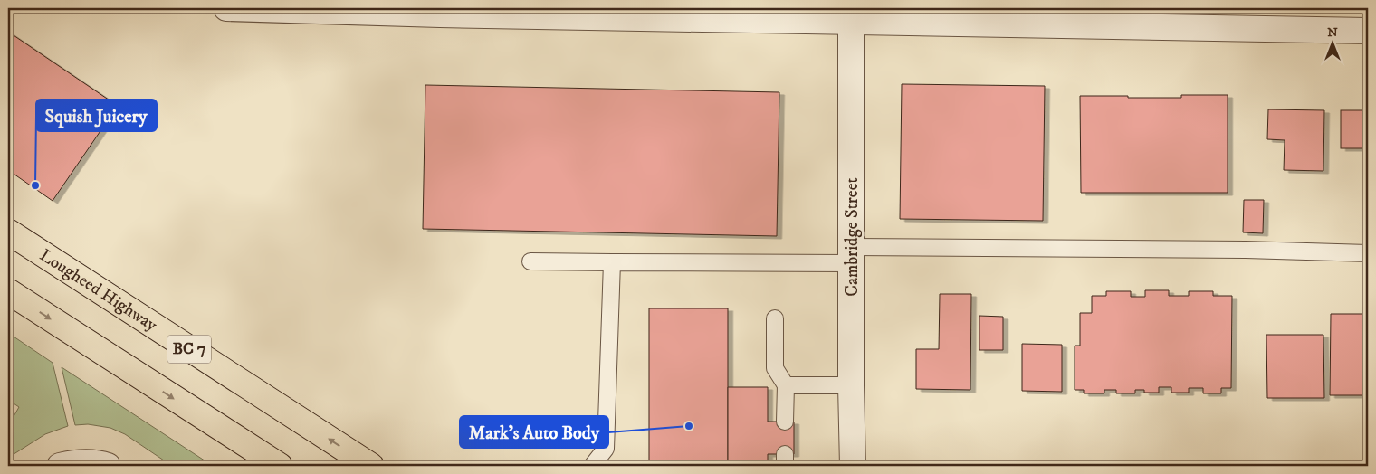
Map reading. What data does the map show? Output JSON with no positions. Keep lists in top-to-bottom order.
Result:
{
  "streets": {
    "main road": ["Lougheed Highway", "BC 7"],
    "street": ["Cambridge Street"]
  },
  "places": ["Squish Juicery", "Mark's Auto Body"],
  "north": "top"
}
